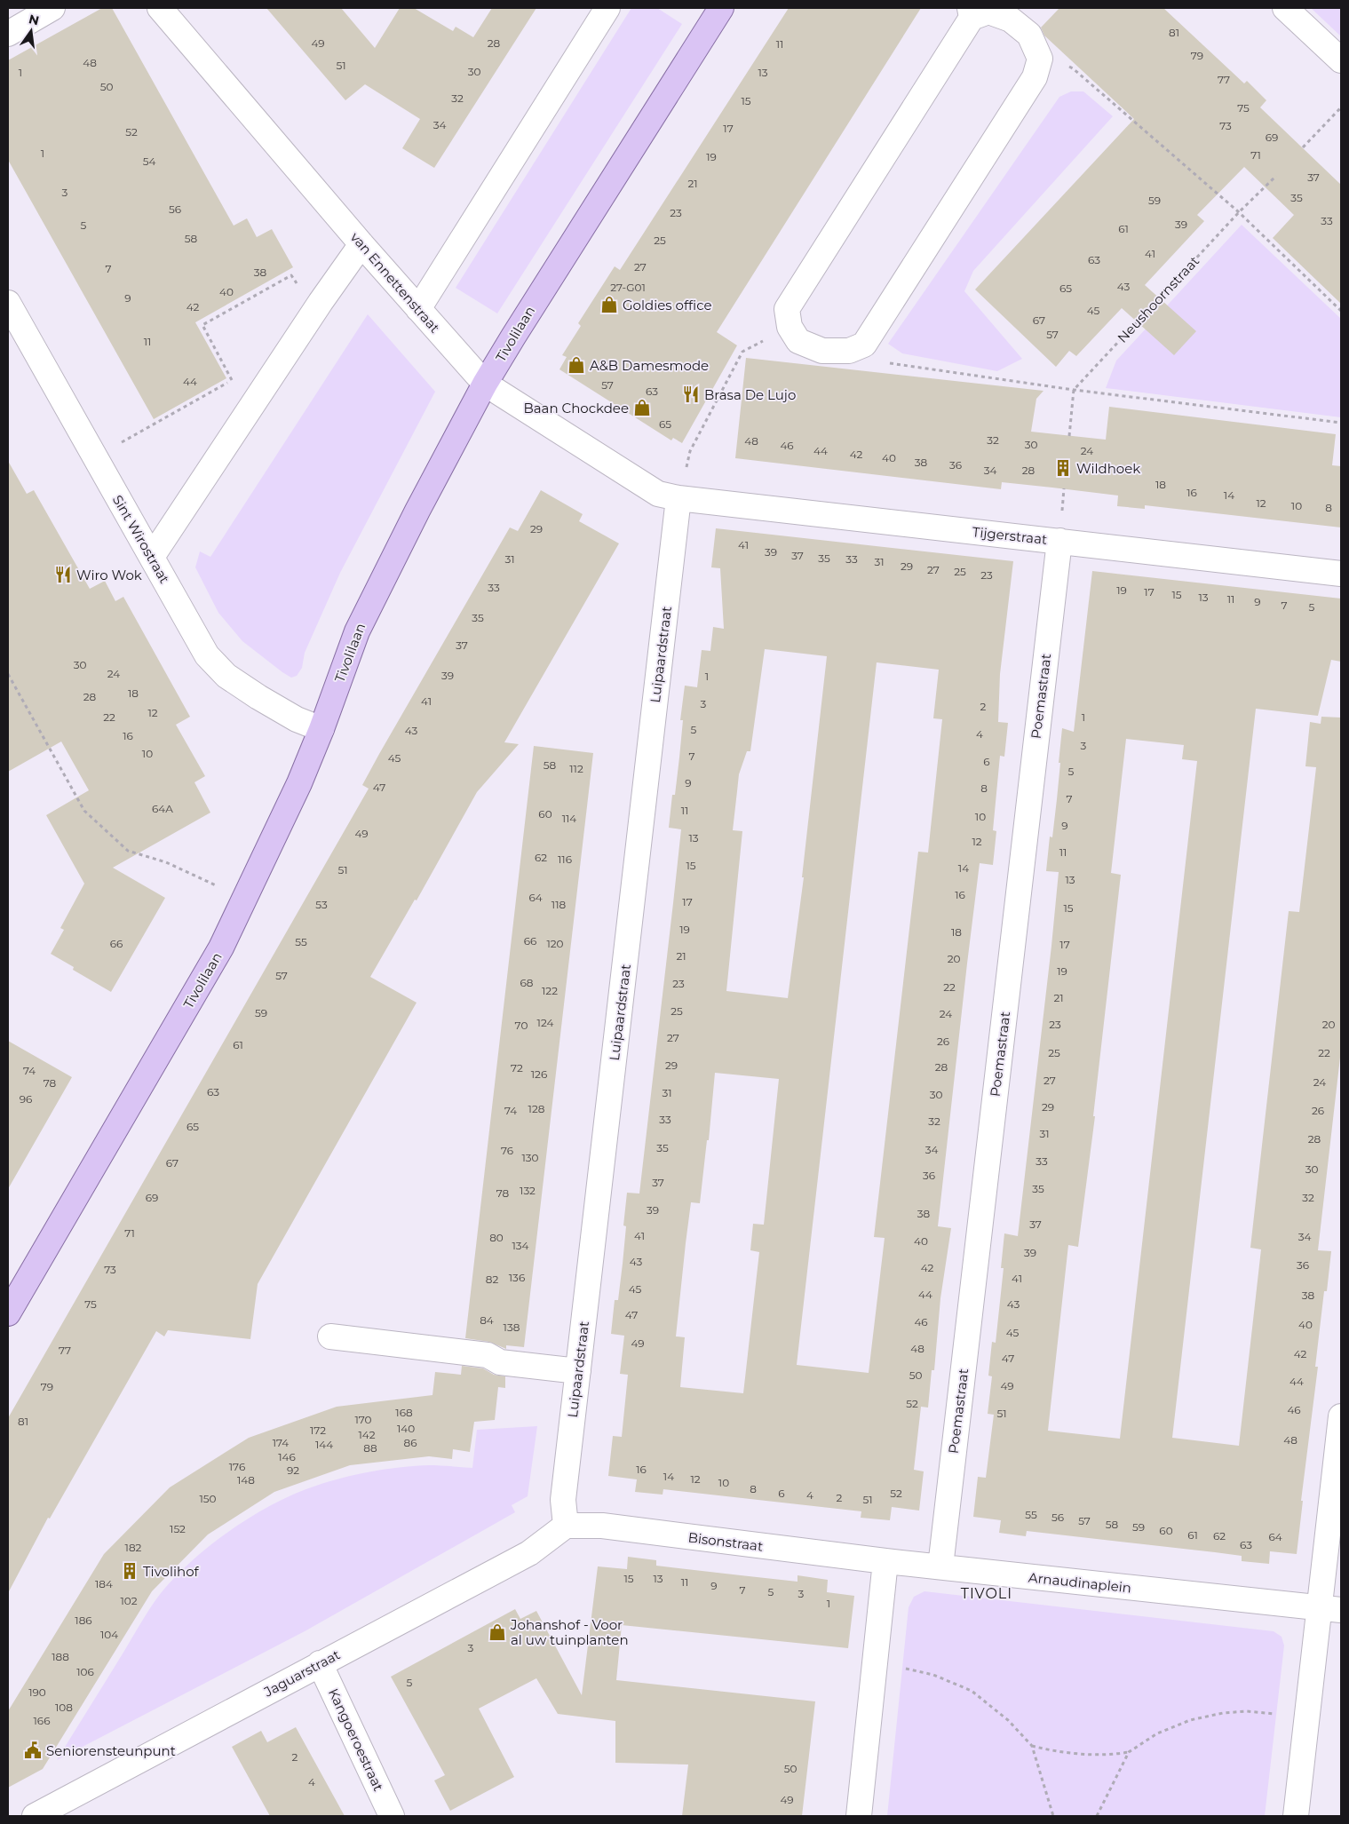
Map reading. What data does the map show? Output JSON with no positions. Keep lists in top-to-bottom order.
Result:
{
  "streets": {
    "main road": ["Tivolilaan"],
    "street": [
      "van Ennettenstraat",
      "Tijgerstraat",
      "Sint Wirostraat",
      "Luipaardstraat",
      "Poemastraat",
      "Bisonstraat",
      "Arnaudinaplein",
      "Jaguarstraat",
      "Kangoeroestraat"
    ],
    "path": ["Neushoornstraat"]
  },
  "crossings": [
    ["van Ennettenstraat", "Tivolilaan"],
    ["van Ennettenstraat", "Tijgerstraat"],
    ["van Ennettenstraat", "Luipaardstraat"],
    ["Tivolilaan", "Sint Wirostraat"],
    ["Tijgerstraat", "Luipaardstraat"],
    ["Tijgerstraat", "Poemastraat"],
    ["Luipaardstraat", "Bisonstraat"],
    ["Luipaardstraat", "Jaguarstraat"],
    ["Poemastraat", "Arnaudinaplein"],
    ["Bisonstraat", "Arnaudinaplein"],
    ["Bisonstraat", "Jaguarstraat"],
    ["Jaguarstraat", "Kangoeroestraat"]
  ],
  "districts": ["TIVOLI"],
  "places": {
    "shop": [
      "Goldies office",
      "A&B Damesmode",
      "Baan Chockdee",
      "Johanshof - Voor al uw tuinplanten"
    ],
    "restaurant": ["Brasa De Lujo", "Wiro Wok"],
    "building": ["Wildhoek", "Tivolihof"],
    "public building": ["Seniorensteunpunt"]
  },
  "house_numbers": [
    "81",
    "49",
    "28",
    "11",
    "79",
    "48",
    "51",
    "30",
    "1",
    "13",
    "77",
    "50",
    "32",
    "15",
    "75",
    "34",
    "73",
    "17",
    "52",
    "69",
    "1",
    "71",
    "19",
    "54",
    "37",
    "21",
    "3",
    "35",
    "59",
    "56",
    "23",
    "33",
    "39",
    "5",
    "61",
    "58",
    "25",
    "41",
    "63",
    "27",
    "7",
    "38",
    "43",
    "27-G01",
    "65",
    "40",
    "9",
    "42",
    "45",
    "67",
    "57",
    "11",
    "44",
    "57",
    "63",
    "65",
    "32",
    "48",
    "30",
    "46",
    "44",
    "24",
    "42",
    "40",
    "38",
    "36",
    "34",
    "28",
    "18",
    "16",
    "14",
    "12",
    "10",
    "8",
    "29",
    "41",
    "39",
    "37",
    "35",
    "31",
    "33",
    "31",
    "29",
    "27",
    "25",
    "23",
    "33",
    "19",
    "17",
    "15",
    "13",
    "11",
    "9",
    "7",
    "5",
    "35",
    "37",
    "30",
    "24",
    "39",
    "1",
    "18",
    "28",
    "41",
    "3",
    "2",
    "12",
    "22",
    "1",
    "5",
    "43",
    "4",
    "16",
    "3",
    "10",
    "7",
    "45",
    "6",
    "58",
    "112",
    "5",
    "9",
    "47",
    "8",
    "7",
    "64A",
    "11",
    "60",
    "10",
    "114",
    "9",
    "49",
    "13",
    "12",
    "11",
    "62",
    "116",
    "15",
    "14",
    "51",
    "13",
    "16",
    "64",
    "17",
    "53",
    "118",
    "15",
    "19",
    "18",
    "66",
    "55",
    "66",
    "120",
    "17",
    "21",
    "20",
    "19",
    "57",
    "68",
    "23",
    "22",
    "122",
    "21",
    "25",
    "59",
    "24",
    "124",
    "23",
    "20",
    "70",
    "27",
    "26",
    "61",
    "25",
    "22",
    "29",
    "28",
    "72",
    "74",
    "126",
    "27",
    "24",
    "78",
    "63",
    "31",
    "30",
    "96",
    "29",
    "128",
    "74",
    "26",
    "33",
    "32",
    "65",
    "31",
    "28",
    "35",
    "34",
    "76",
    "130",
    "33",
    "67",
    "30",
    "36",
    "37",
    "35",
    "132",
    "78",
    "69",
    "32",
    "39",
    "38",
    "37",
    "71",
    "41",
    "34",
    "80",
    "40",
    "134",
    "39",
    "43",
    "36",
    "42",
    "73",
    "136",
    "41",
    "82",
    "45",
    "44",
    "38",
    "75",
    "43",
    "47",
    "84",
    "46",
    "40",
    "138",
    "45",
    "49",
    "48",
    "77",
    "42",
    "47",
    "50",
    "44",
    "49",
    "79",
    "52",
    "46",
    "168",
    "51",
    "170",
    "81",
    "140",
    "172",
    "142",
    "48",
    "174",
    "86",
    "144",
    "88",
    "146",
    "176",
    "16",
    "92",
    "14",
    "12",
    "148",
    "10",
    "8",
    "6",
    "52",
    "4",
    "2",
    "150",
    "51",
    "55",
    "56",
    "57",
    "58",
    "59",
    "152",
    "60",
    "61",
    "62",
    "64",
    "63",
    "182",
    "15",
    "13",
    "11",
    "184",
    "9",
    "7",
    "5",
    "3",
    "102",
    "1",
    "186",
    "104",
    "3",
    "188",
    "106",
    "5",
    "190",
    "108",
    "166",
    "2",
    "50",
    "4",
    "49"
  ],
  "north": "top"
}
